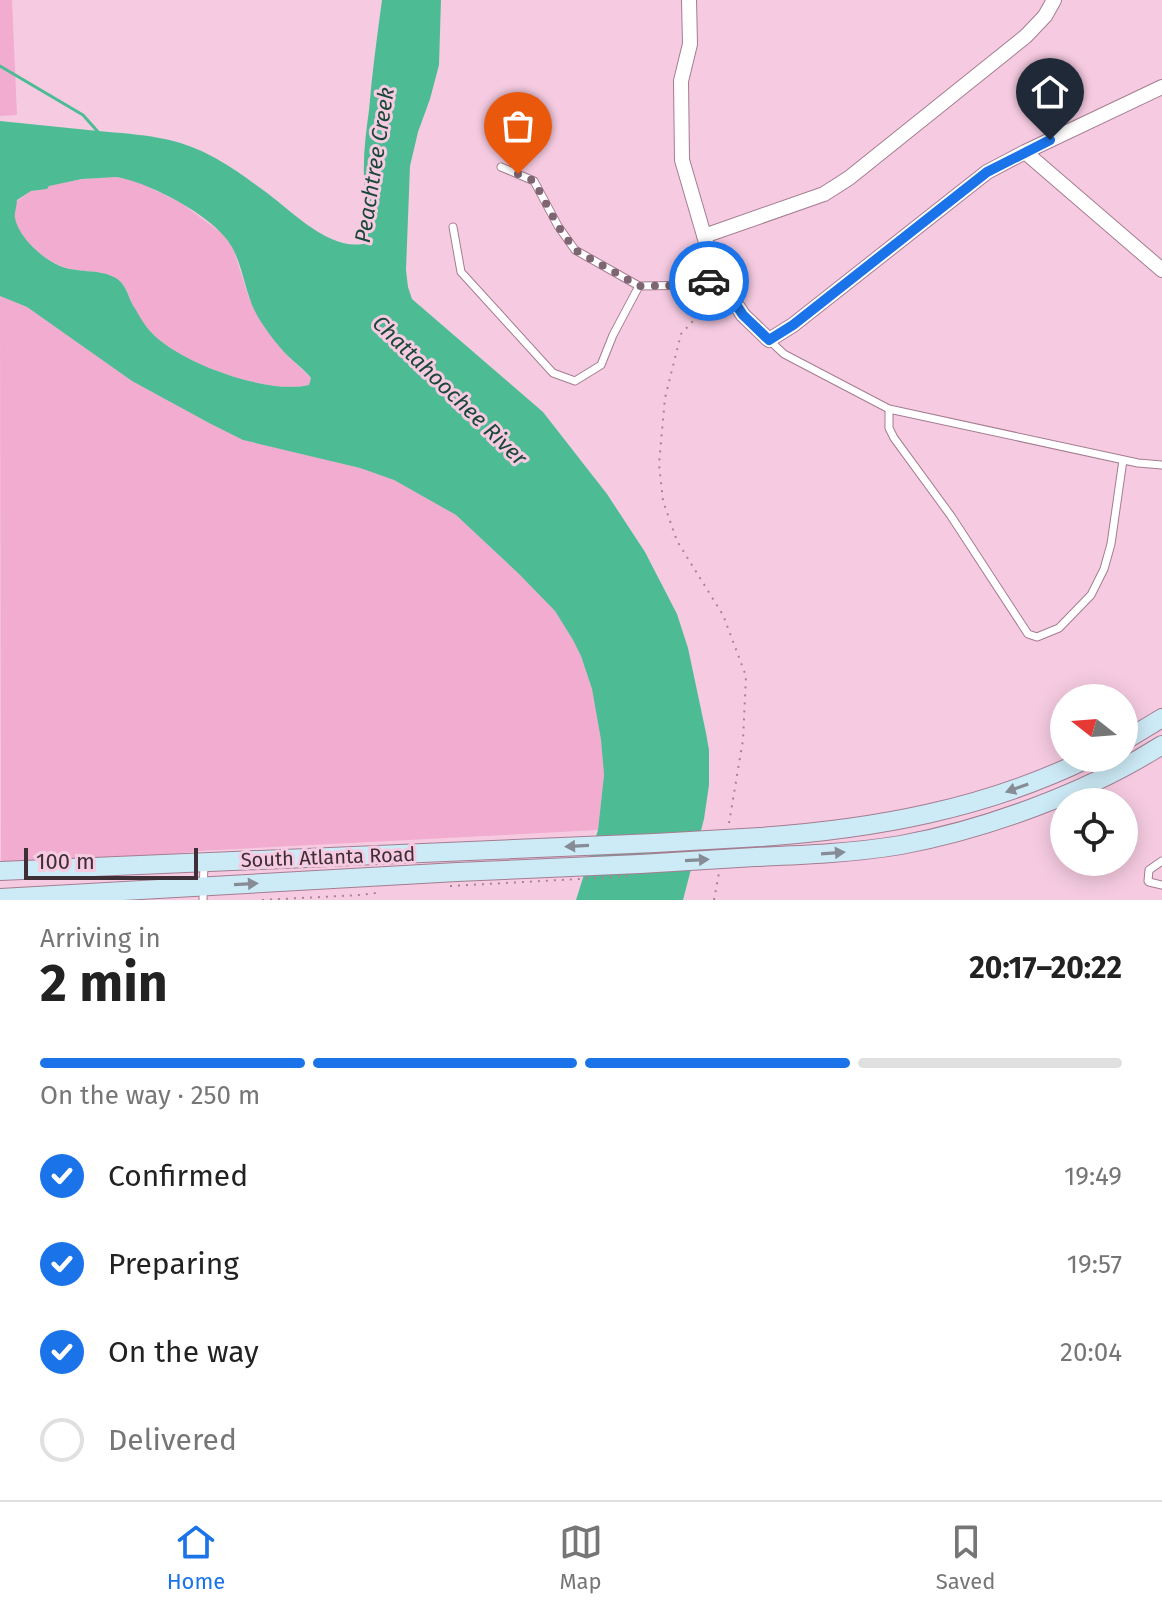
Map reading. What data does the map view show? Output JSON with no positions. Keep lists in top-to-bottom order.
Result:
{
  "streets": {
    "main road": ["South Atlanta Road"]
  },
  "water": ["Peachtree Creek", "Chattahoochee River"],
  "scale_bar": "100 m",
  "north": "left",
  "page": {
    "scale": "100 m",
    "heading": ["2 min", "Arriving in", "20:17–20:22"],
    "bar": "On the way · 250 m",
    "list": [
      ["Confirmed", "19:49"],
      ["Preparing", "19:57"],
      ["On the way", "20:04"],
      "Delivered"
    ],
    "tabs": ["Home", "Map", "Saved"]
  }
}
